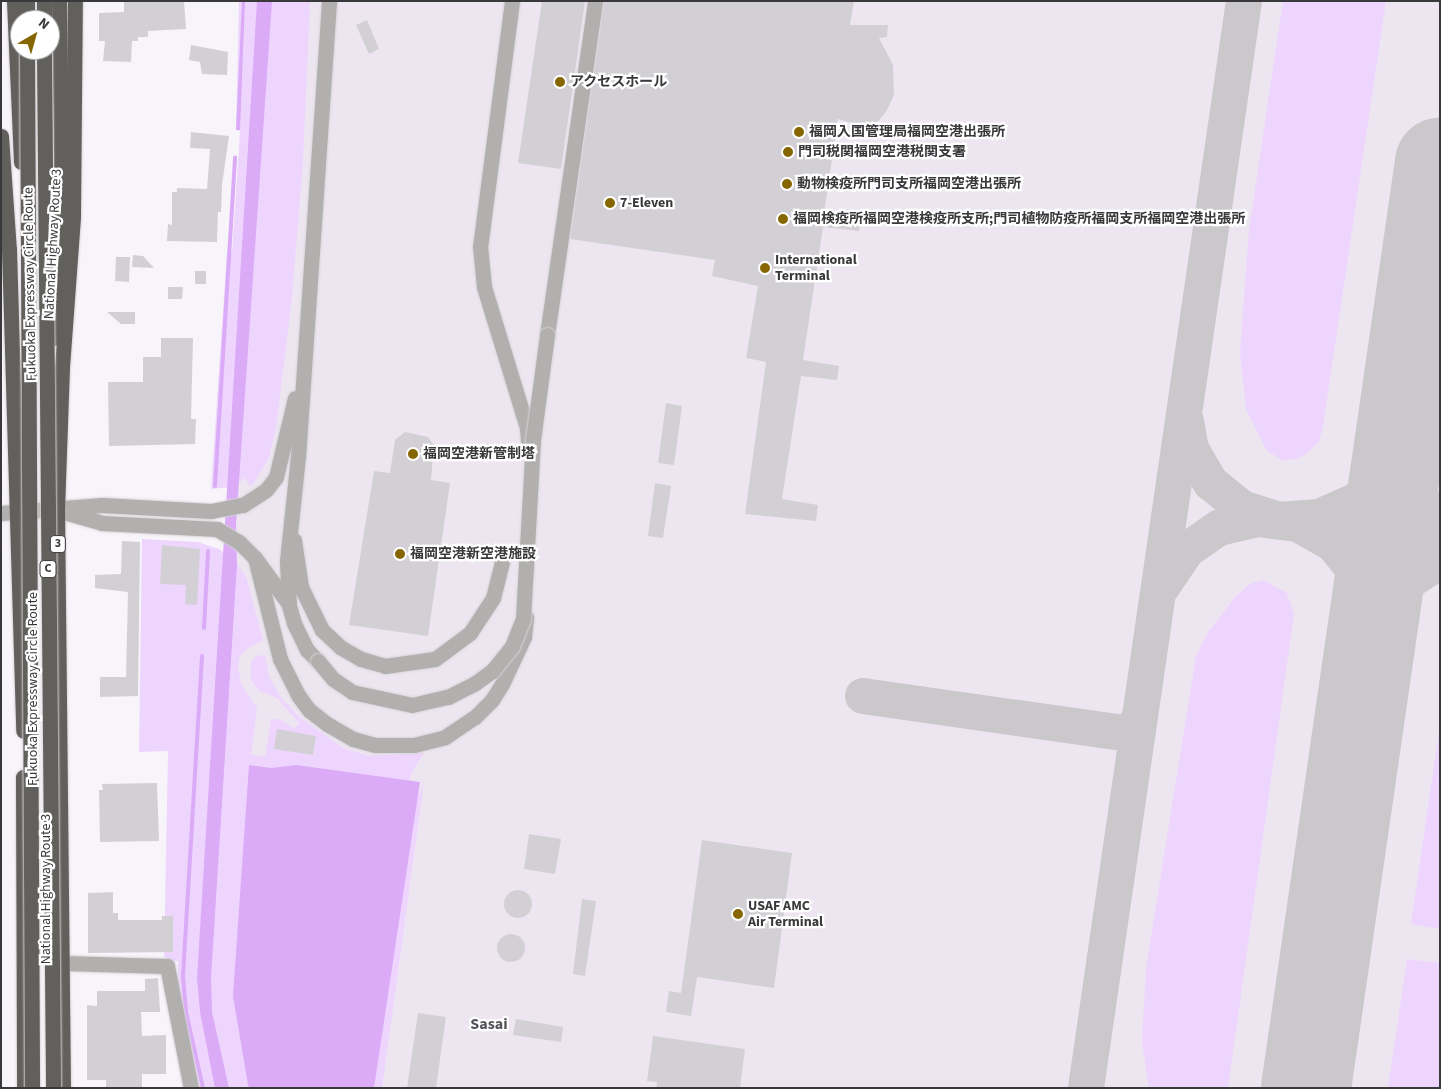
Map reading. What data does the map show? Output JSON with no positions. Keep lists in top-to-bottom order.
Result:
{
  "streets": {
    "highway": [
      "National Highway Route 3",
      "Fukuoka Expressway Circle Route",
      "3",
      "C"
    ]
  },
  "crossings": [
    ["National Highway Route 3", "Fukuoka Expressway Circle Route"]
  ],
  "districts": ["Sasai"],
  "places": [
    "アクセスホール",
    "福岡入国管理局福岡空港出張所",
    "門司税関福岡空港税関支署",
    "動物検疫所門司支所福岡空港出張所",
    "7-Eleven",
    "福岡検疫所福岡空港検疫所支所;門司植物防疫所福岡支所福岡空港出張所",
    "International Terminal",
    "福岡空港新管制塔",
    "福岡空港新空港施設",
    "USAF AMC Air Terminal"
  ],
  "north": "top right"
}
